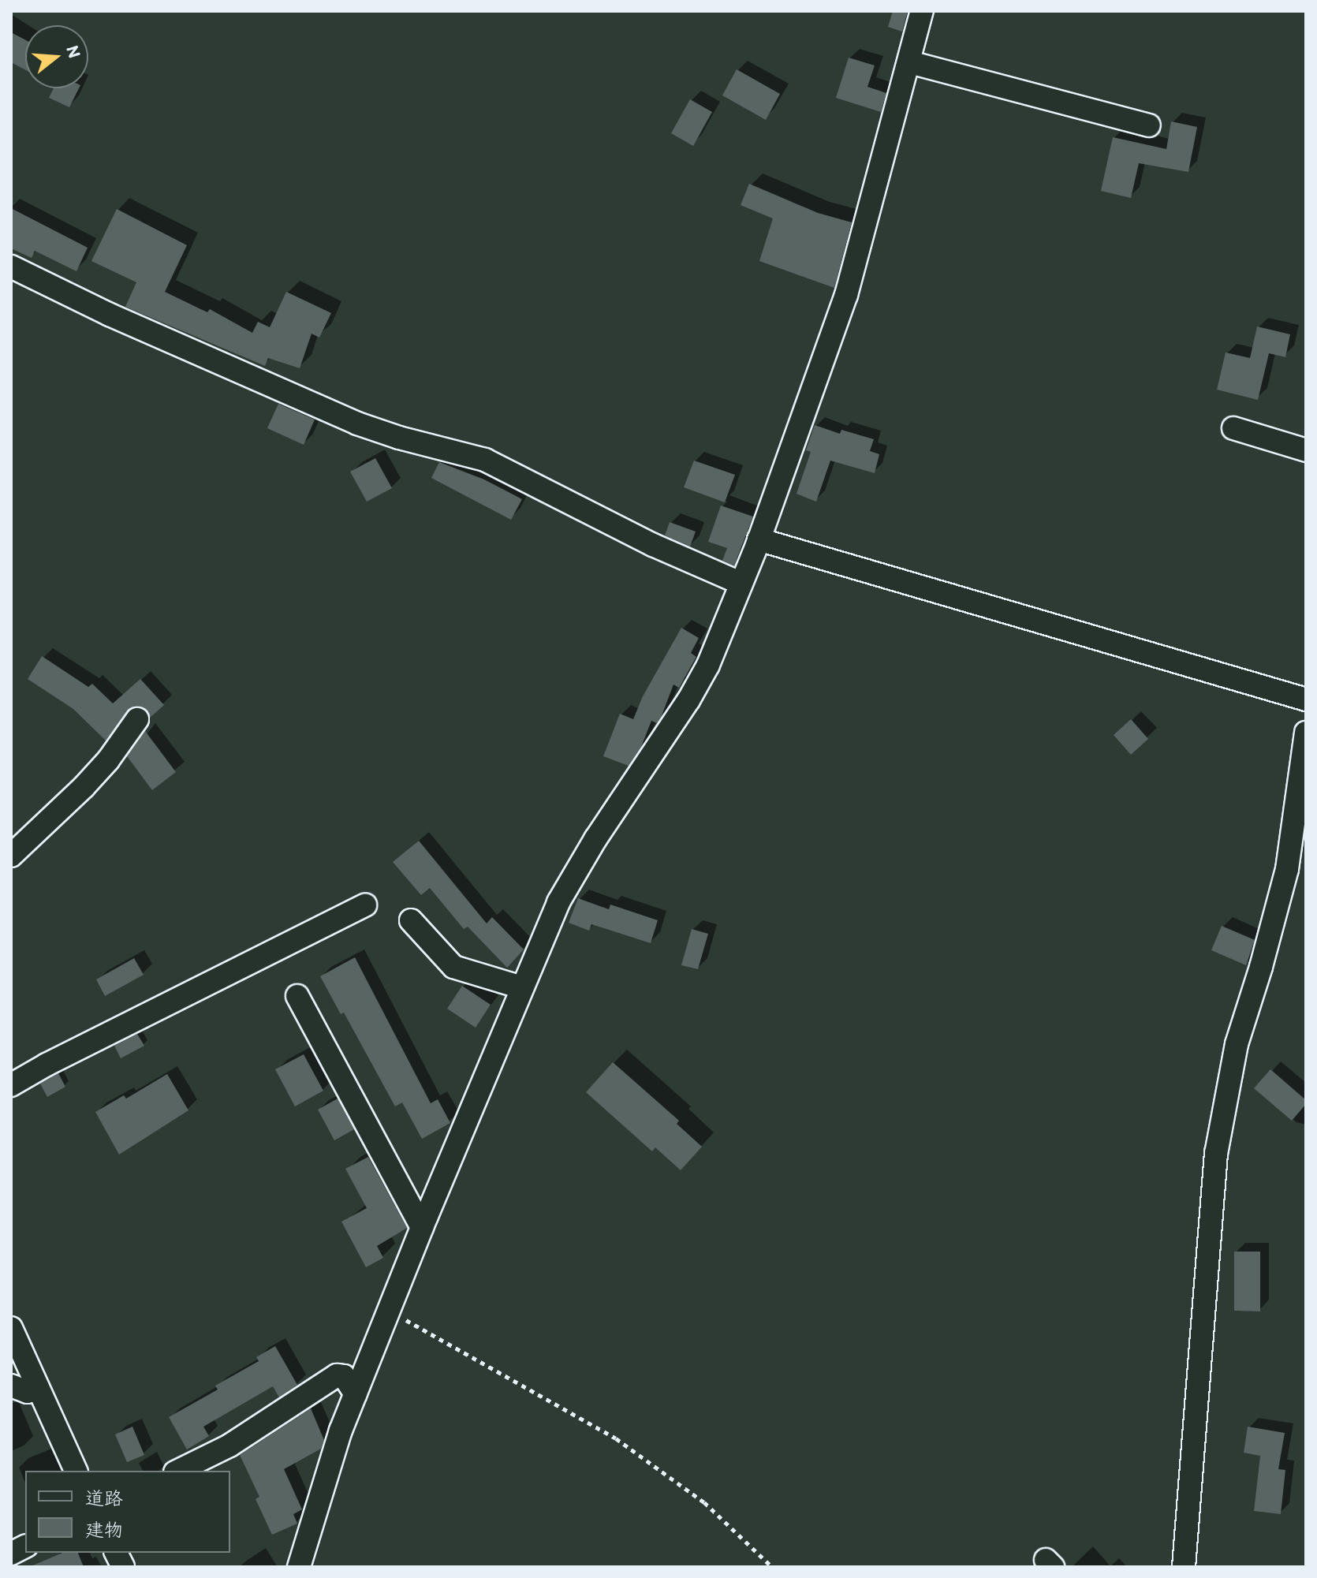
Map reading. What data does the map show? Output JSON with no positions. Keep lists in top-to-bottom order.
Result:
{
  "legend": ["道路", "建物"],
  "north": "right"
}
